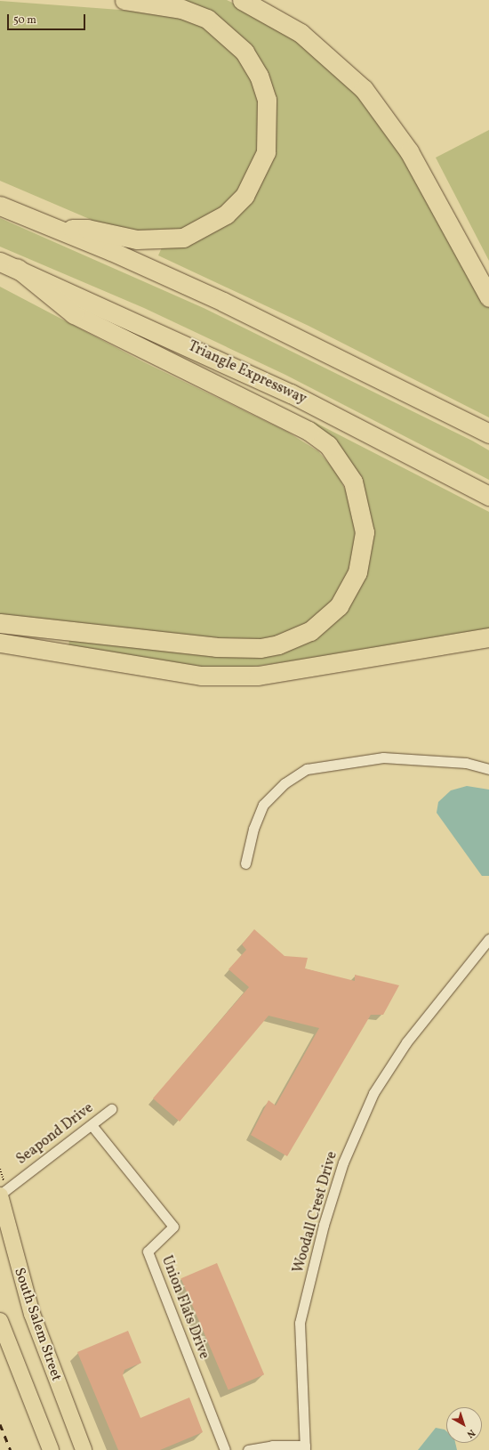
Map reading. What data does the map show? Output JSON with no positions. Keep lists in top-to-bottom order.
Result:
{
  "streets": {
    "highway": ["Triangle Expressway"],
    "main road": ["South Salem Street"],
    "street": ["Seapond Drive", "Woodall Crest Drive", "Union Flats Drive"]
  },
  "crossings": [
    ["Seapond Drive", "Union Flats Drive"],
    ["Seapond Drive", "South Salem Street"]
  ],
  "scale_bar": "50 m",
  "north": "bottom right"
}
